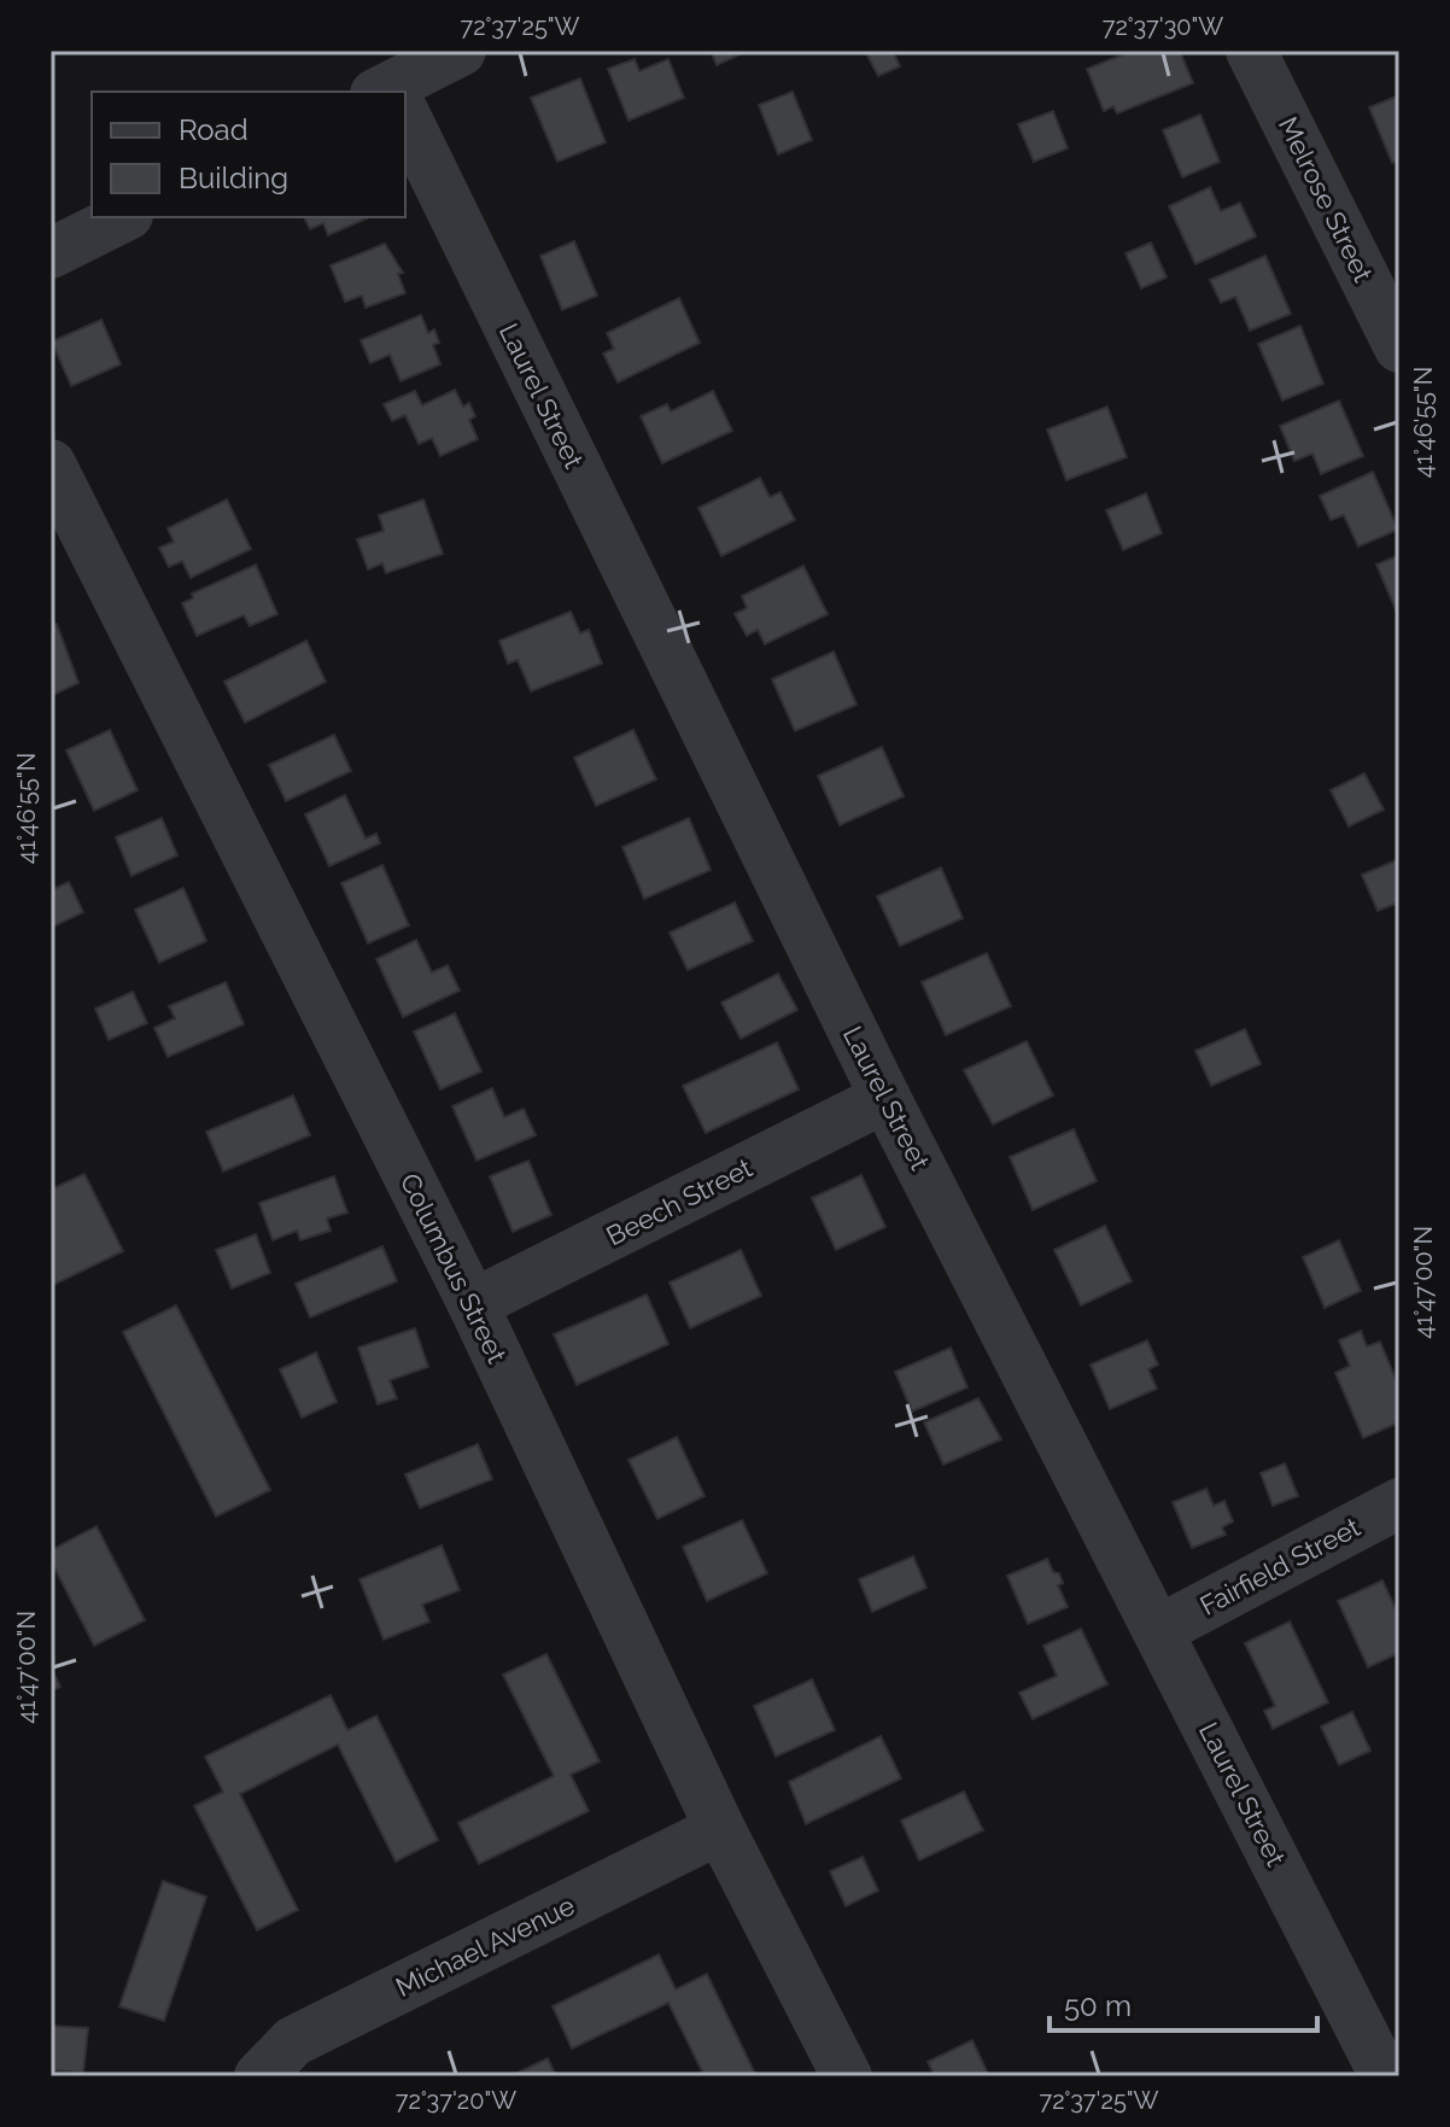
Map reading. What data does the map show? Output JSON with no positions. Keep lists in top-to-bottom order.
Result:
{
  "streets": {
    "street": [
      "Melrose Street",
      "Laurel Street",
      "Beech Street",
      "Columbus Street",
      "Fairfield Street",
      "Michael Avenue"
    ]
  },
  "crossings": [
    ["Laurel Street", "Beech Street"],
    ["Laurel Street", "Fairfield Street"],
    ["Beech Street", "Columbus Street"],
    ["Columbus Street", "Michael Avenue"]
  ],
  "legend": ["Road", "Building"],
  "scale_bar": "50 m",
  "coordinates": [
    "72°37'25\"W",
    "72°37'30\"W",
    "41°46'55\"N",
    "41°47'00\"N",
    "72°37'20\"W"
  ]
}
